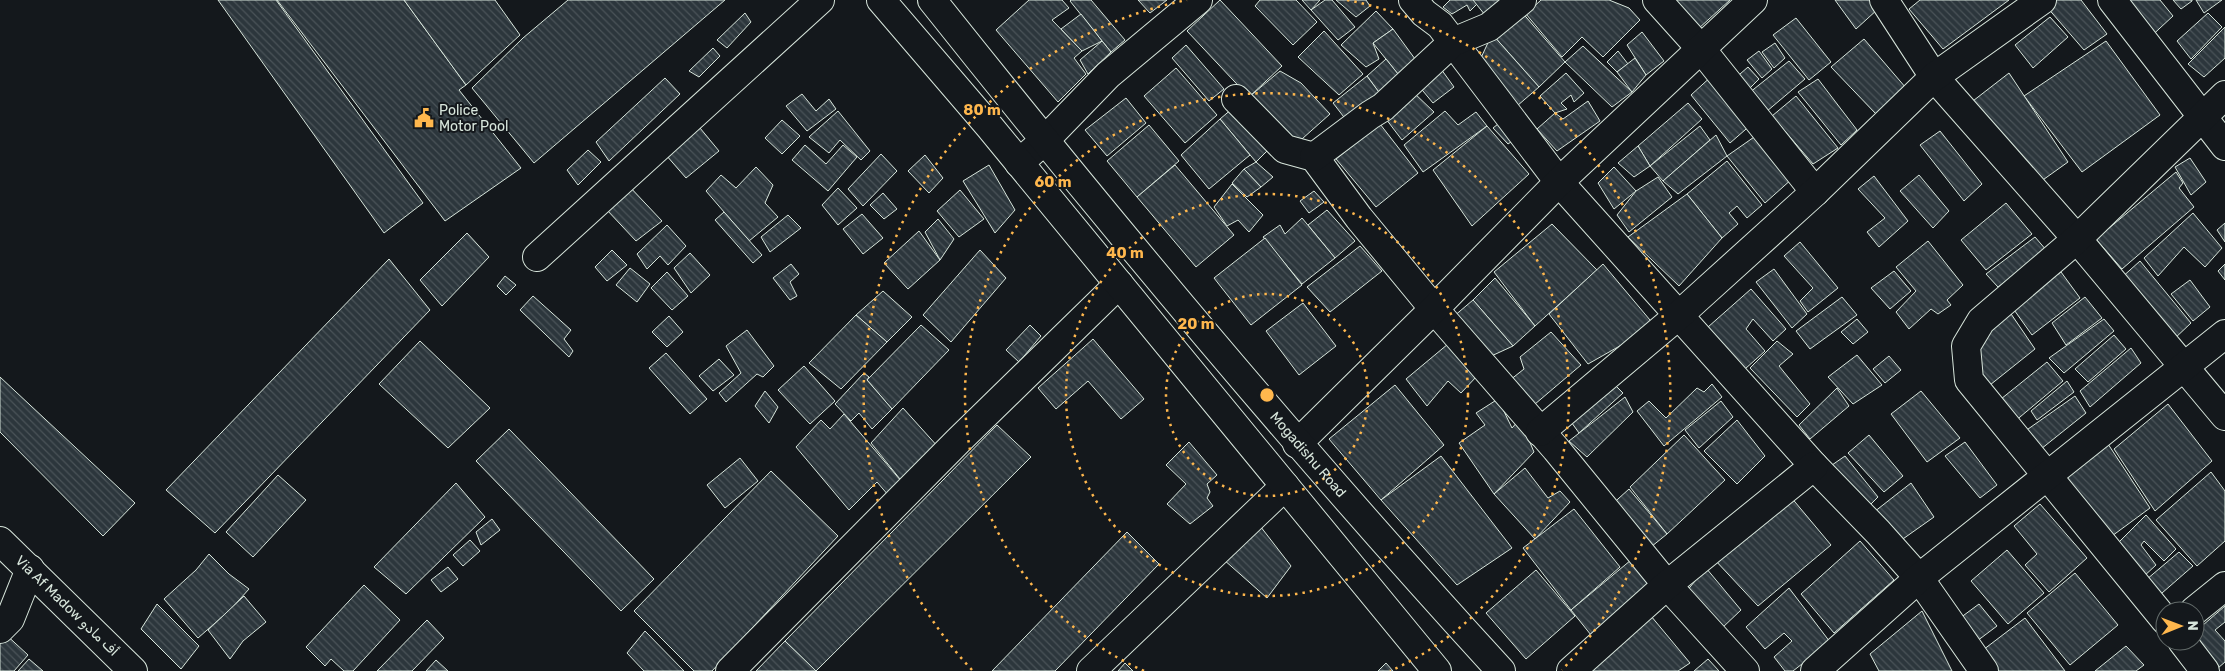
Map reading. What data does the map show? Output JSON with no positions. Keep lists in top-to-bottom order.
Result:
{
  "streets": {
    "main road": ["Mogadishu Road", "Via Af Madow أف مادو"]
  },
  "places": {
    "public building": ["Police Motor Pool"]
  },
  "north": "right",
  "rings": [
    "80 m",
    "60 m",
    "40 m",
    "20 m"
  ]
}
